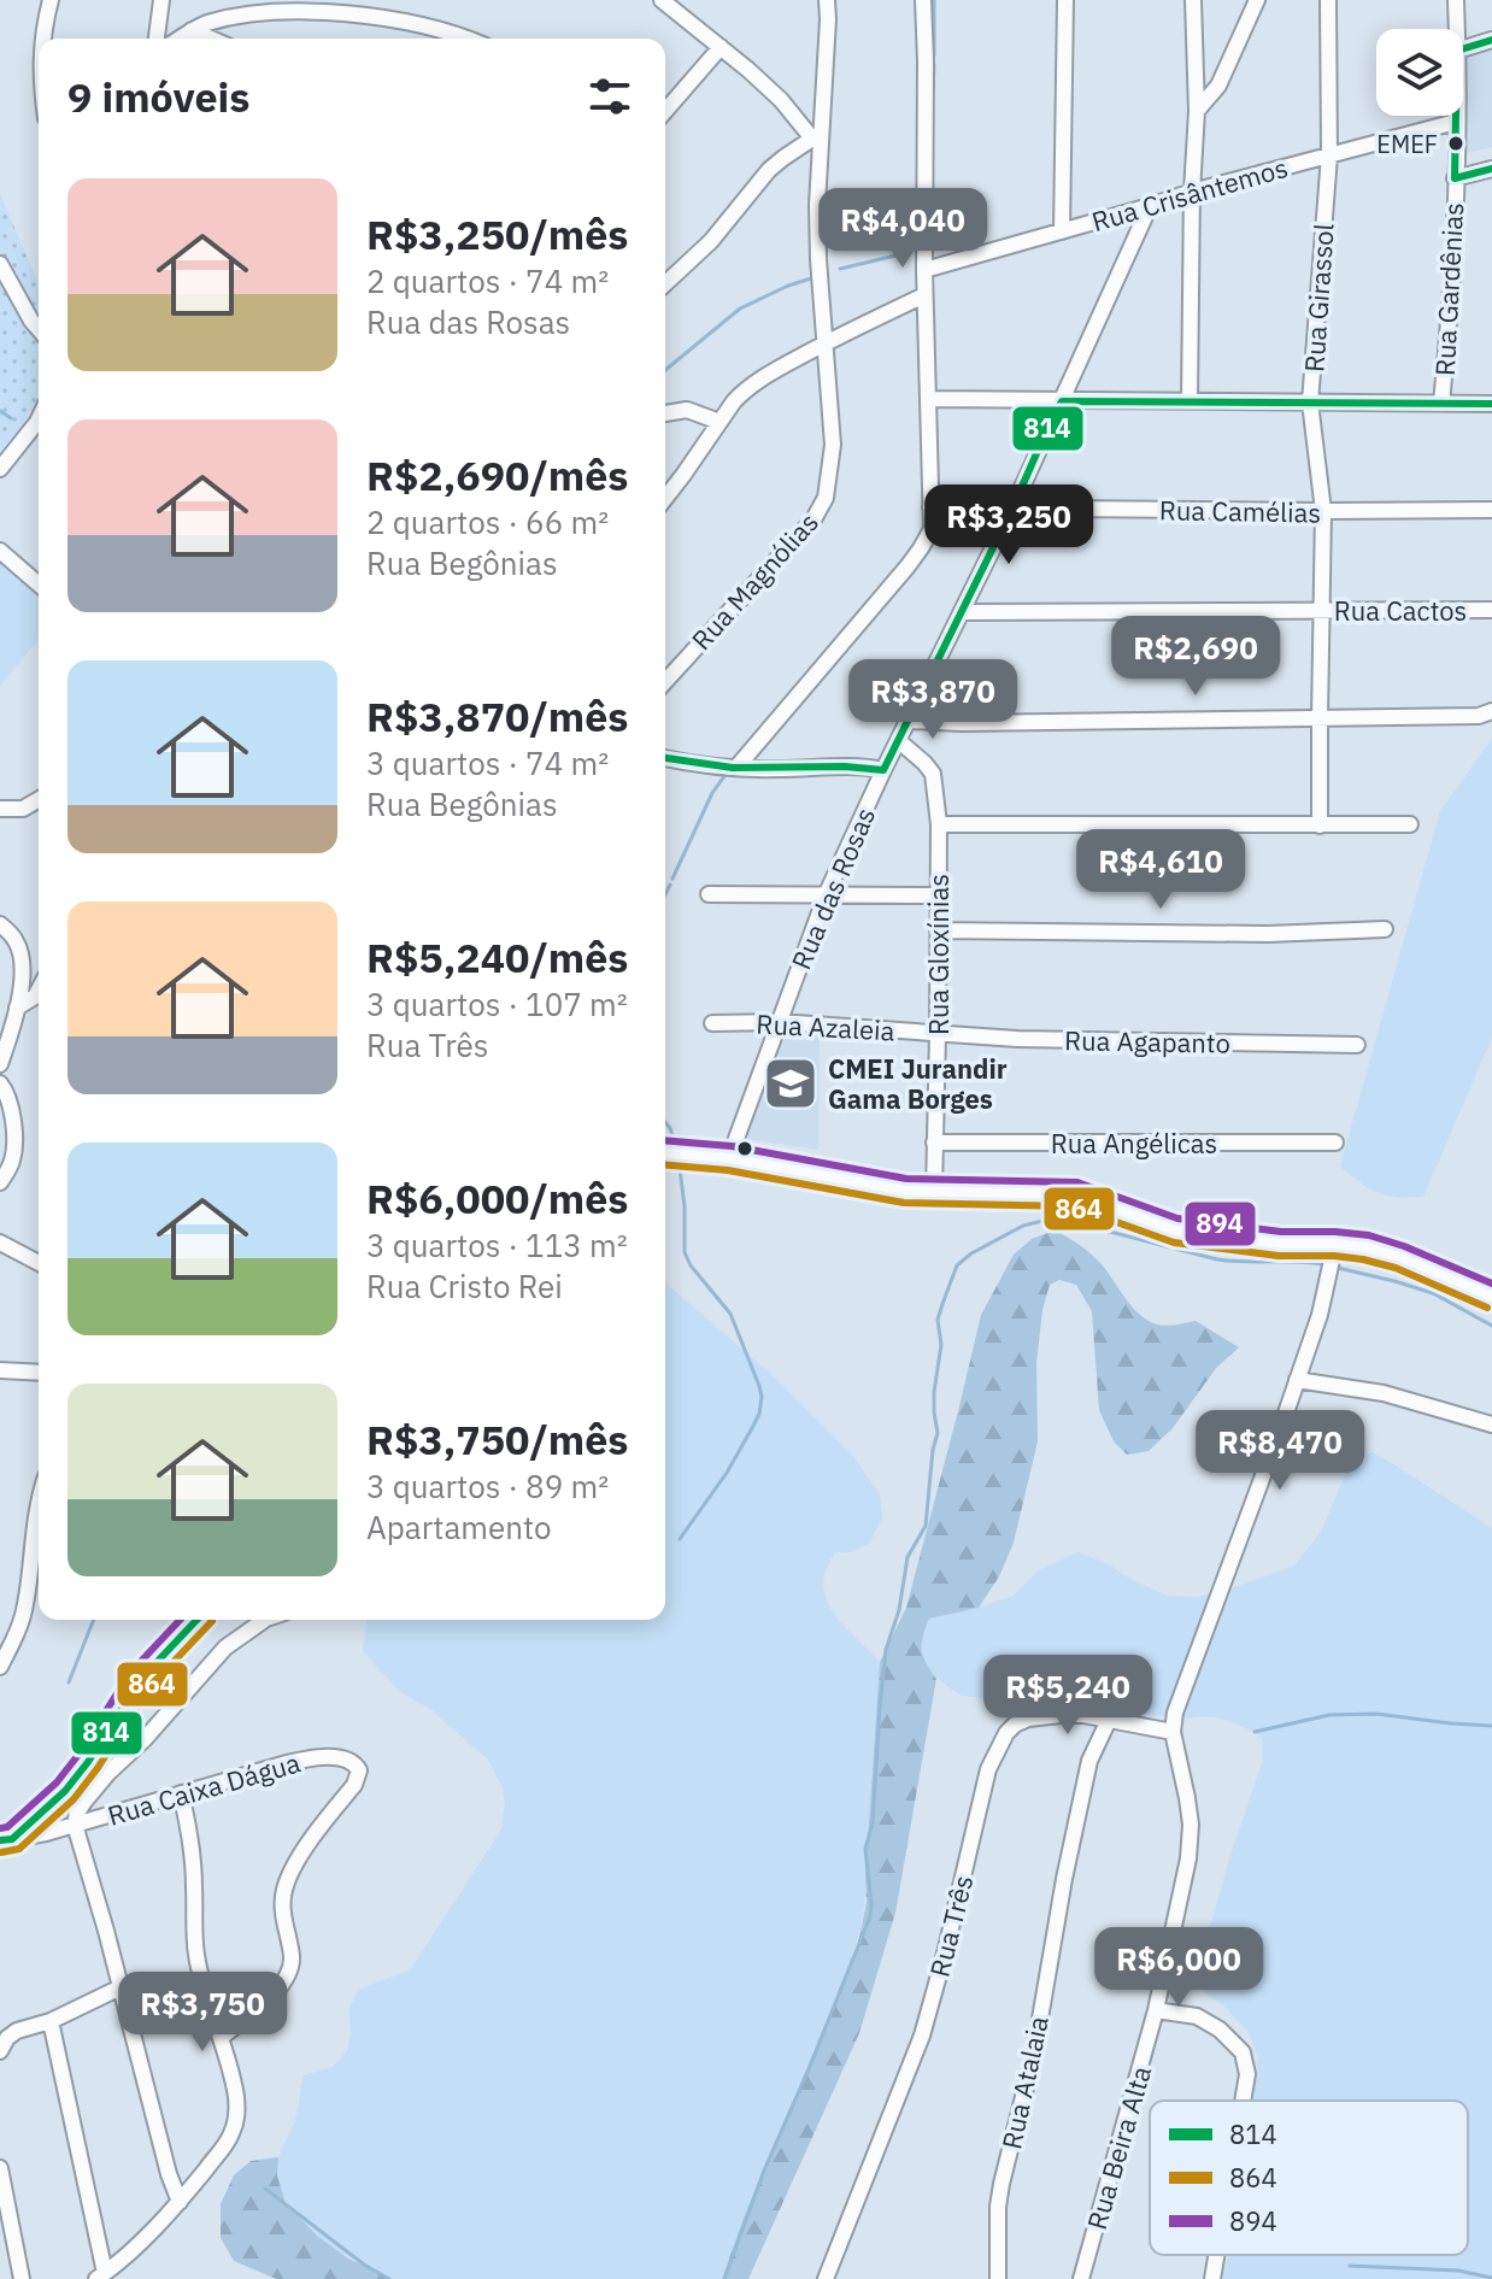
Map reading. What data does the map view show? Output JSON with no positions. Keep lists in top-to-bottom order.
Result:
{
  "streets": {
    "street": [
      "Rua Crisântemos",
      "Rua Gardênias",
      "Rua Girassol",
      "Rua Camélias",
      "Rua Magnólias",
      "Rua Cactos",
      "Rua das Rosas",
      "Rua Gloxínias",
      "Rua Azaleia",
      "Rua Agapanto",
      "Rua Angélicas",
      "Rua Caixa Dágua",
      "Rua Três",
      "Rua Atalaia",
      "Rua Beira Alta"
    ]
  },
  "crossings": [
    ["Rua Crisântemos", "Rua Gardênias"],
    ["Rua Crisântemos", "Rua Girassol"],
    ["Rua Crisântemos", "Rua das Rosas"],
    ["Rua Girassol", "Rua Camélias"],
    ["Rua Girassol", "Rua Cactos"],
    ["Rua Camélias", "Rua das Rosas"],
    ["Rua Cactos", "Rua das Rosas"],
    ["Rua das Rosas", "Rua Gloxínias"],
    ["Rua das Rosas", "Rua Azaleia"],
    ["Rua Gloxínias", "Rua Azaleia"],
    ["Rua Gloxínias", "Rua Agapanto"],
    ["Rua Gloxínias", "Rua Angélicas"],
    ["Rua Azaleia", "Rua Agapanto"],
    ["Rua Três", "Rua Atalaia"],
    ["Rua Três", "Rua Beira Alta"]
  ],
  "places": {
    "other": ["EMEF"],
    "school or university": ["CMEI Jurandir Gama Borges"]
  },
  "lines": ["transit line 814", "transit line 894", "transit line 864"],
  "legend": ["814", "864", "894"],
  "page": {
    "heading": "9 imóveis",
    "list": [
      {
        "name": "R$3,250/mês",
        "note": "2 quartos · 74 m² · Rua das Rosas"
      },
      {
        "name": "R$2,690/mês",
        "note": "2 quartos · 66 m² · Rua Begônias"
      },
      {
        "name": "R$3,870/mês",
        "note": "3 quartos · 74 m² · Rua Begônias"
      },
      {
        "name": "R$5,240/mês",
        "note": "3 quartos · 107 m² · Rua Três"
      },
      {
        "name": "R$6,000/mês",
        "note": "3 quartos · 113 m² · Rua Cristo Rei"
      },
      {
        "name": "R$3,750/mês",
        "note": "3 quartos · 89 m² · Apartamento"
      }
    ],
    "price": [
      "R$4,040",
      "R$3,250",
      "R$2,690",
      "R$3,870",
      "R$4,610",
      "R$8,470",
      "R$5,240",
      "R$6,000",
      "R$3,750"
    ]
  }
}
